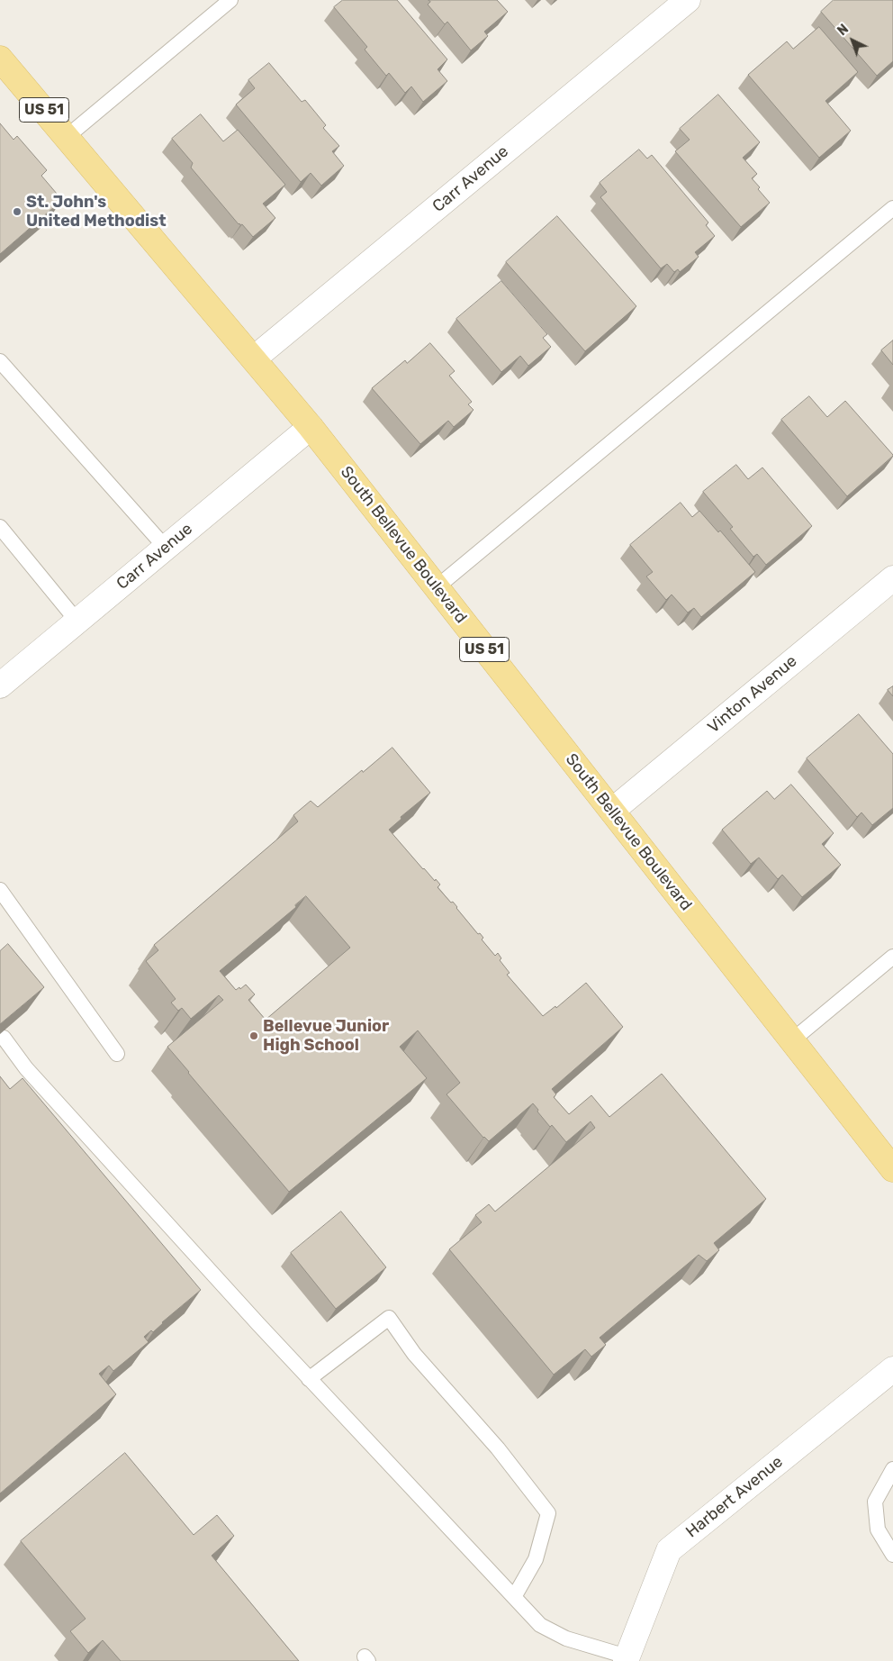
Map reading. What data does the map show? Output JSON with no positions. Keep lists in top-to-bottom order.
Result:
{
  "streets": {
    "main road": ["US 51", "South Bellevue Boulevard"],
    "street": ["Carr Avenue", "Vinton Avenue", "Harbert Avenue"]
  },
  "crossings": [
    ["Carr Avenue", "South Bellevue Boulevard"],
    ["South Bellevue Boulevard", "Vinton Avenue"]
  ],
  "places": ["St. John's United Methodist", "Bellevue Junior High School"],
  "north": "top left"
}
